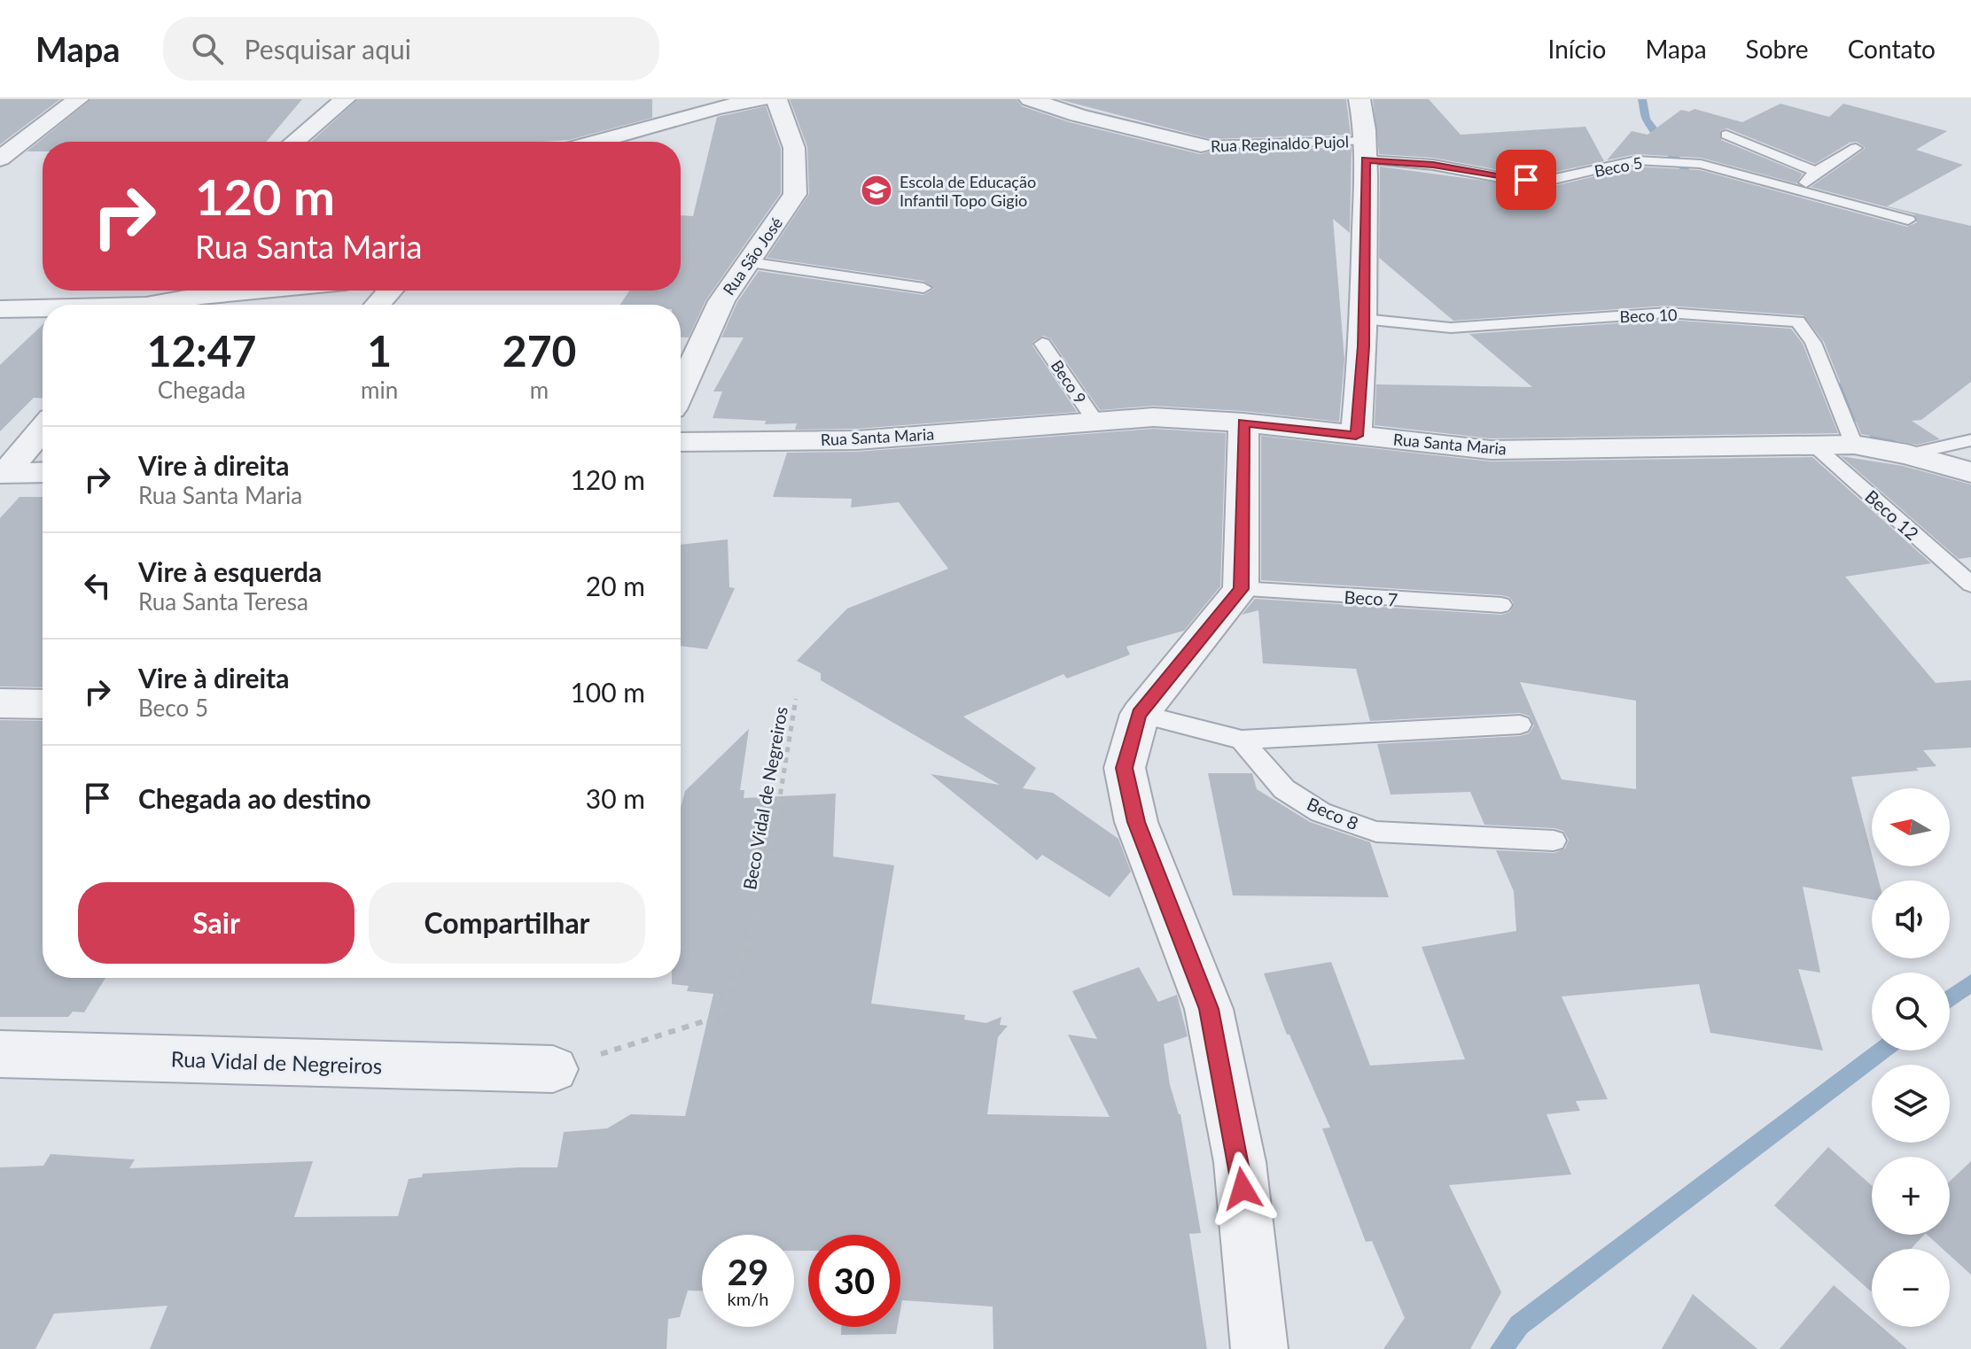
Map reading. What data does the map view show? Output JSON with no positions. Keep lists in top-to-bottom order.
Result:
{
  "streets": {
    "street": [
      "Rua Reginaldo Pujol",
      "Rua São José",
      "Rua Santa Maria",
      "Rua Vidal de Negreiros"
    ],
    "lane": [
      "Beco 5",
      "Beco 10",
      "Beco 9",
      "Beco 12",
      "Beco 7",
      "Beco 8"
    ],
    "path": ["Beco Vidal de Negreiros"]
  },
  "crossings": [
    ["Rua Reginaldo Pujol", "Beco 5"],
    ["Beco 10", "Rua Santa Maria"],
    ["Beco 9", "Rua Santa Maria"],
    ["Rua Santa Maria", "Beco 12"],
    ["Beco Vidal de Negreiros", "Rua Vidal de Negreiros"]
  ],
  "places": {
    "school or university": ["Escola de Educação Infantil Topo Gigio"]
  },
  "north": "left",
  "page": {
    "header": "Mapa",
    "search": "Pesquisar aqui",
    "nav": [
      "Início",
      "Mapa",
      "Sobre",
      "Contato"
    ],
    "turn": ["120 m", "Rua Santa Maria"],
    "eta": [
      "12:47",
      "Chegada",
      "1",
      "min",
      "270",
      "m"
    ],
    "list": [
      {
        "name": "Vire à direita",
        "note": "Rua Santa Maria",
        "value": "120 m"
      },
      {
        "name": "Vire à esquerda",
        "note": "Rua Santa Teresa",
        "value": "20 m"
      },
      {
        "name": "Vire à direita",
        "note": "Beco 5",
        "value": "100 m"
      },
      {
        "name": "Chegada ao destino",
        "value": "30 m"
      }
    ],
    "map_buttons": ["+", "−"],
    "buttons": ["Sair", "Compartilhar"],
    "speed": "29 km/h",
    "limit": "30"
  }
}
